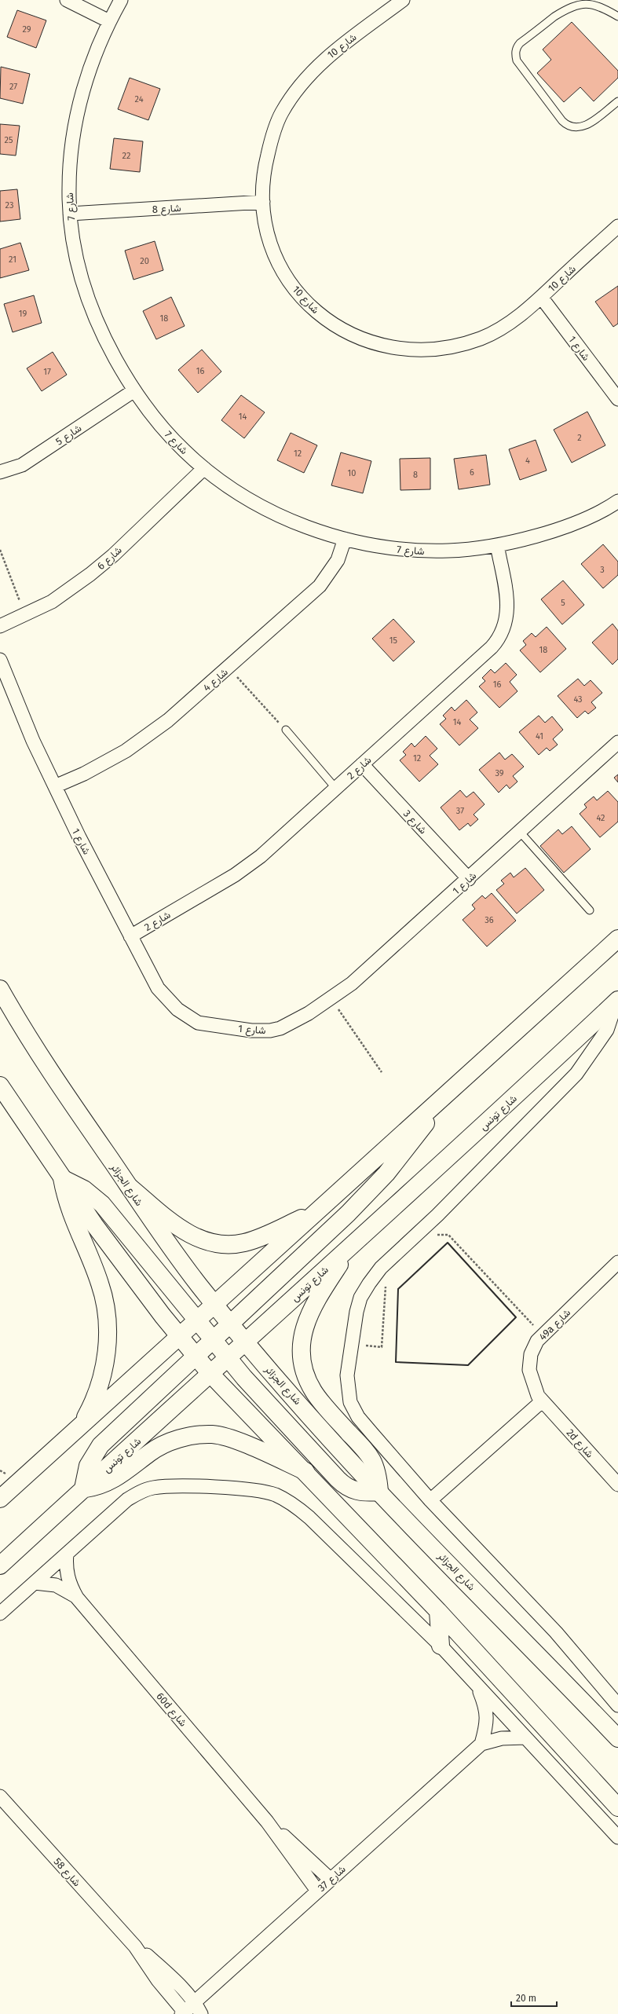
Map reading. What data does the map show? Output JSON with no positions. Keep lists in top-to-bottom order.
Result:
{
  "streets": {
    "main road": ["شارع تونس", "شارع الجزائر"],
    "street": [
      "شارع 10",
      "شارع 7",
      "شارع 8",
      "شارع 1",
      "شارع 5",
      "شارع 6",
      "شارع 4",
      "شارع 2",
      "شارع 3",
      "49a شارع",
      "2d شارع",
      "60d شارع",
      "شارع 58",
      "شارع 37"
    ]
  },
  "crossings": [
    ["شارع 10", "شارع 8"],
    ["شارع 10", "شارع 1"],
    ["شارع 7", "شارع 8"],
    ["شارع 7", "شارع 5"],
    ["شارع 7", "شارع 6"],
    ["شارع 7", "شارع 4"],
    ["شارع 7", "شارع 2"],
    ["شارع 1", "شارع 4"],
    ["شارع 1", "شارع 2"],
    ["شارع 1", "شارع 3"],
    ["شارع 2", "شارع 3"],
    ["شارع تونس", "شارع الجزائر"],
    ["49a شارع", "2d شارع"],
    ["60d شارع", "شارع 37"],
    ["شارع 58", "شارع 37"]
  ],
  "house_numbers": [
    "29",
    "27",
    "24",
    "25",
    "22",
    "23",
    "21",
    "20",
    "19",
    "18",
    "16",
    "17",
    "14",
    "2",
    "12",
    "4",
    "6",
    "10",
    "8",
    "3",
    "5",
    "15",
    "18",
    "16",
    "43",
    "14",
    "41",
    "12",
    "39",
    "37",
    "42",
    "36"
  ],
  "scale_bar": "20 m"
}
